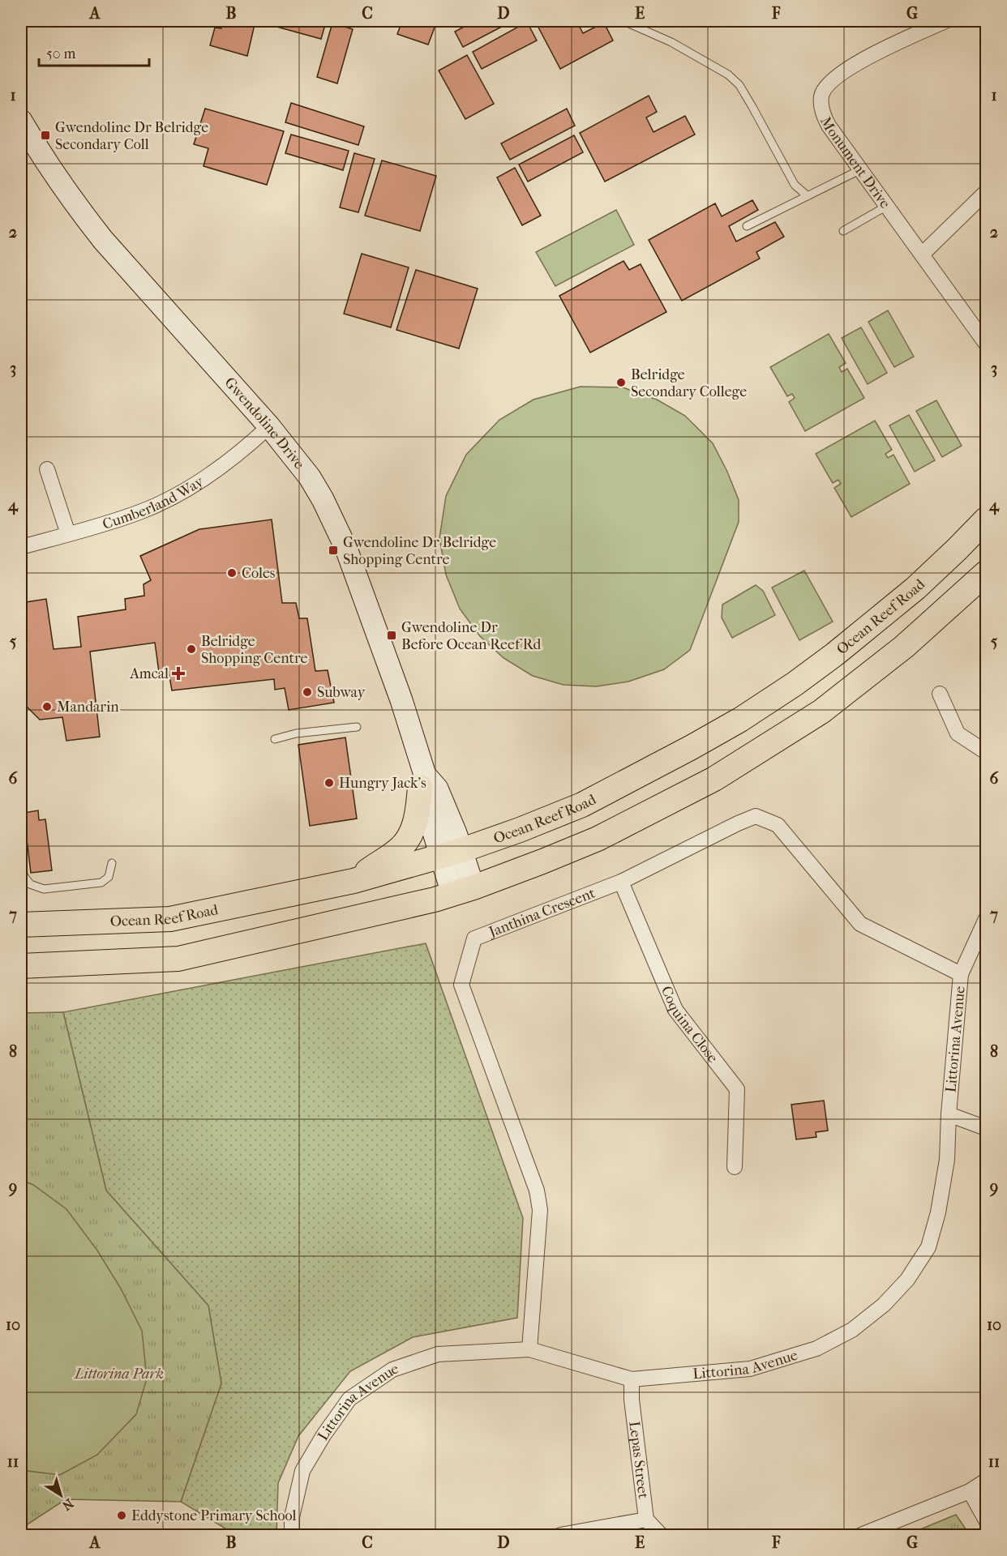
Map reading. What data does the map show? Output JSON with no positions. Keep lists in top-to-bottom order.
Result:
{
  "streets": {
    "main road": ["Ocean Reef Road"],
    "street": [
      "Monument Drive",
      "Gwendoline Drive",
      "Cumberland Way",
      "Janthina Crescent",
      "Coquina Close",
      "Littorina Avenue",
      "Lepas Street"
    ]
  },
  "crossings": [
    ["Gwendoline Drive", "Cumberland Way"],
    ["Gwendoline Drive", "Ocean Reef Road"],
    ["Janthina Crescent", "Coquina Close"],
    ["Janthina Crescent", "Littorina Avenue"],
    ["Littorina Avenue", "Lepas Street"]
  ],
  "parks": ["Littorina Park"],
  "places": {
    "transit": ["Gwendoline Dr Belridge Secondary Coll", "Gwendoline Dr Belridge Shopping Centre", "Gwendoline Dr Before Ocean Reef Rd"],
    "other": [
      "Belridge Secondary College",
      "Coles",
      "Belridge Shopping Centre",
      "Subway",
      "Mandarin",
      "Hungry Jack's",
      "Eddystone Primary School"
    ],
    "health": ["Amcal"]
  },
  "scale_bar": "50 m",
  "north": "bottom right",
  "grid": {
    "columns": [
      "A",
      "B",
      "C",
      "D",
      "E",
      "F",
      "G"
    ],
    "rows": [
      "1",
      "2",
      "3",
      "4",
      "5",
      "6",
      "7",
      "8",
      "9",
      "10",
      "11"
    ]
  }
}
